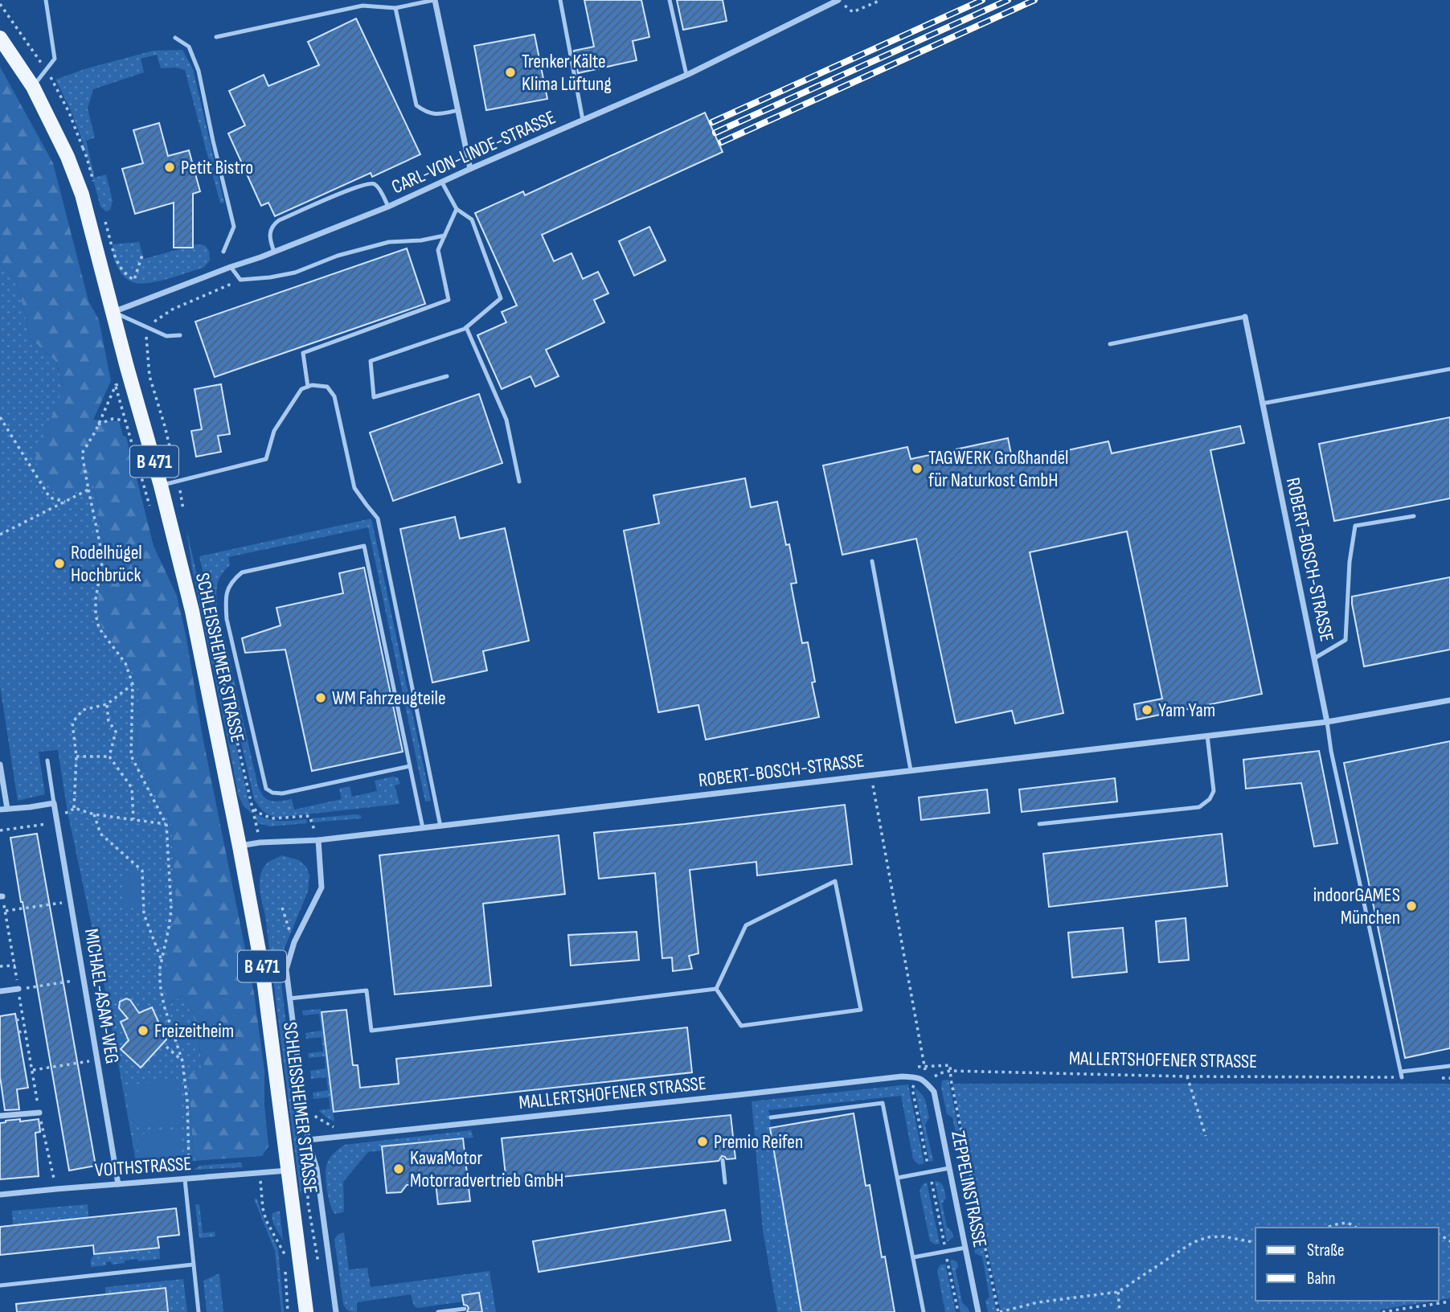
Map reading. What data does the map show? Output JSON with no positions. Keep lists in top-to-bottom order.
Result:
{
  "streets": {
    "main road": ["B 471", "SCHLEISSHEIMER STRASSE"],
    "street": [
      "CARL-VON-LINDE-STRASSE",
      "ROBERT-BOSCH-STRASSE",
      "MICHAEL-ASAM-WEG",
      "MALLERTSHOFENER STRASSE",
      "VOITHSTRASSE",
      "ZEPPELINSTRASSE"
    ]
  },
  "crossings": [
    ["CARL-VON-LINDE-STRASSE", "SCHLEISSHEIMER STRASSE"],
    ["ROBERT-BOSCH-STRASSE", "SCHLEISSHEIMER STRASSE"],
    ["SCHLEISSHEIMER STRASSE", "MALLERTSHOFENER STRASSE"],
    ["SCHLEISSHEIMER STRASSE", "VOITHSTRASSE"],
    ["MICHAEL-ASAM-WEG", "VOITHSTRASSE"],
    ["MALLERTSHOFENER STRASSE", "ZEPPELINSTRASSE"]
  ],
  "places": [
    "Trenker Kälte Klima Lüftung",
    "Petit Bistro",
    "TAGWERK Großhandel für Naturkost GmbH",
    "Rodelhügel Hochbrück",
    "WM Fahrzeugteile",
    "Yam Yam",
    "indoorGAMES München",
    "Freizeitheim",
    "Premio Reifen",
    "KawaMotor Motorradvertrieb GmbH"
  ],
  "legend": ["Straße", "Bahn"]
}
